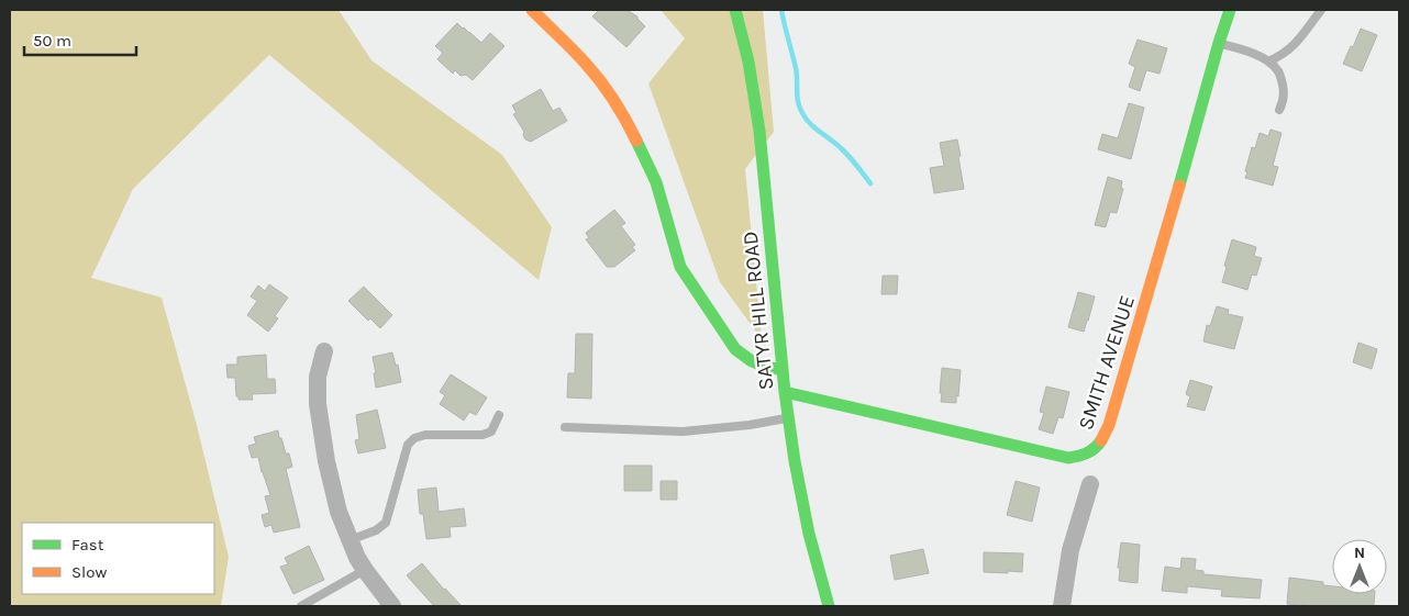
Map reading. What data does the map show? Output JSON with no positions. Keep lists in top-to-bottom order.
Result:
{
  "streets": {
    "street": ["SATYR HILL ROAD", "SMITH AVENUE"]
  },
  "crossings": [
    ["SATYR HILL ROAD", "SMITH AVENUE"]
  ],
  "legend": ["Fast", "Slow"],
  "scale_bar": "50 m",
  "north": "top"
}
